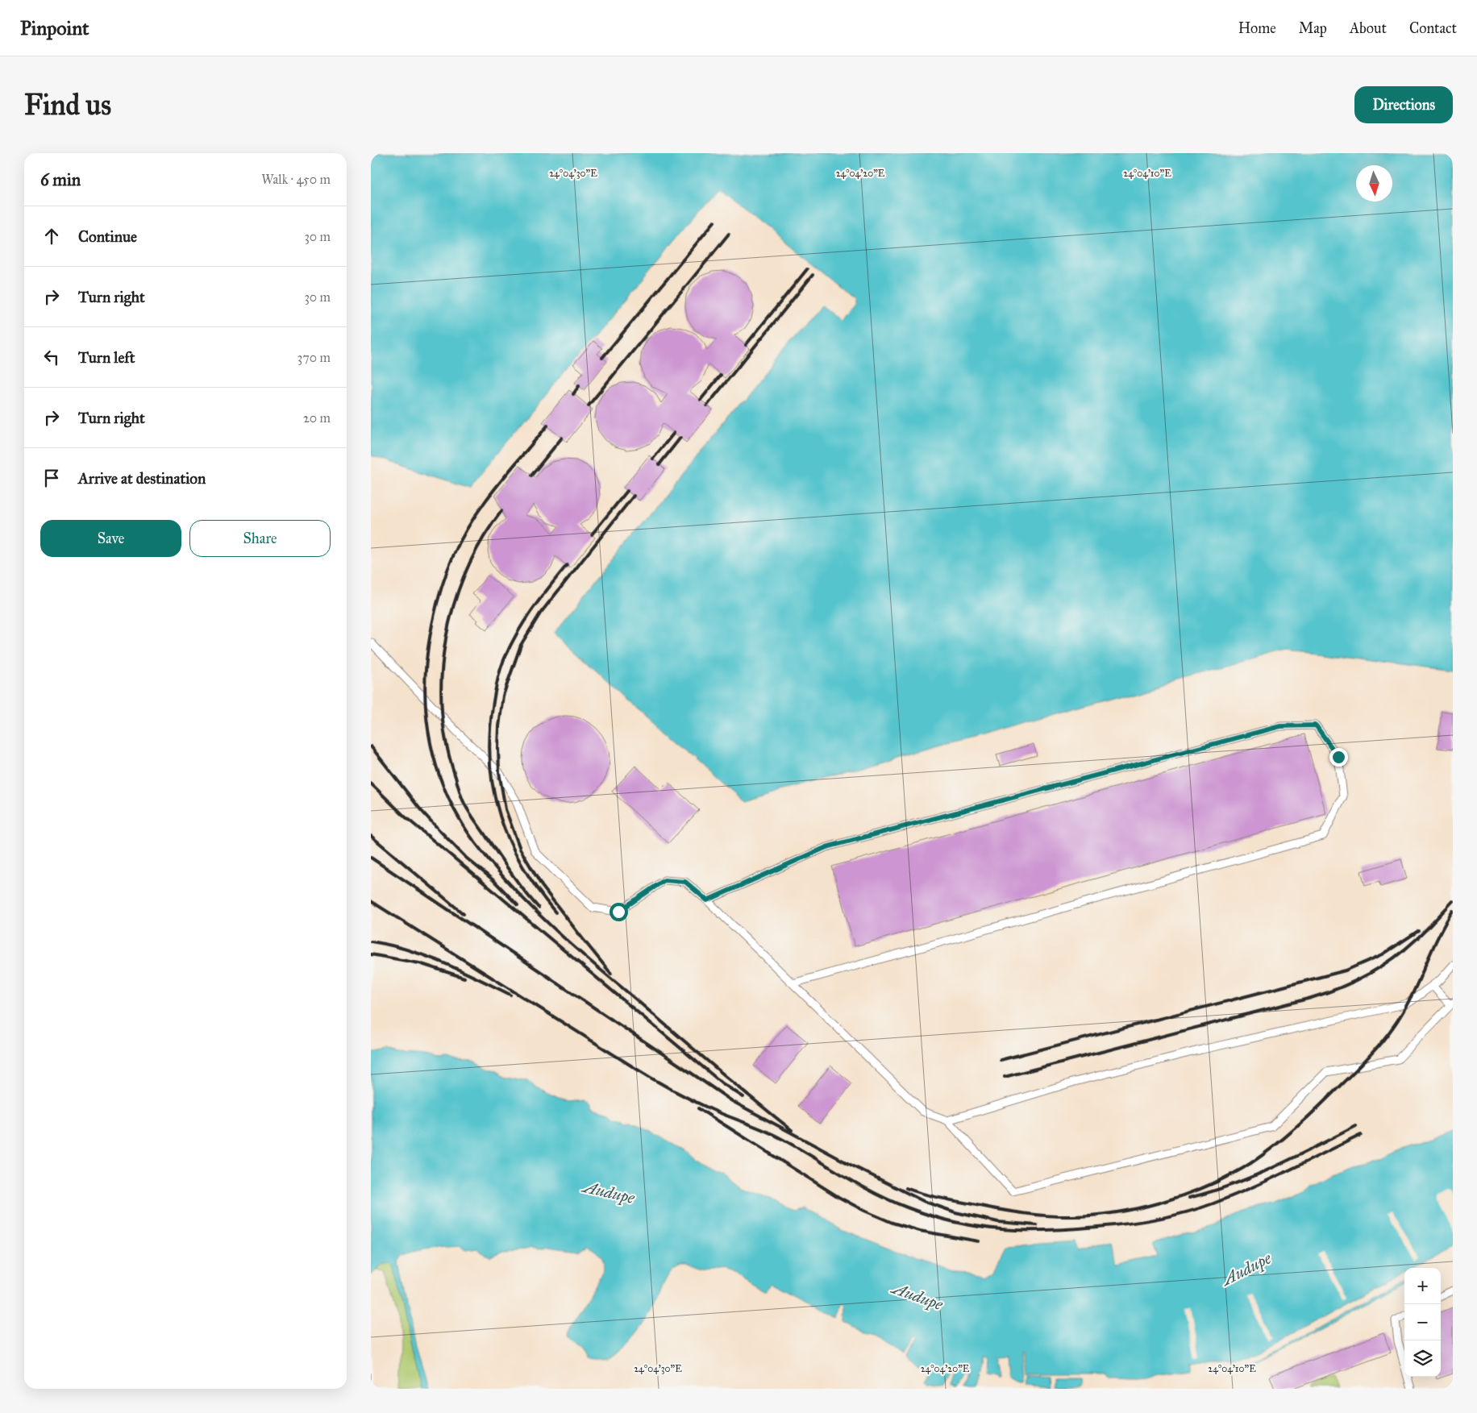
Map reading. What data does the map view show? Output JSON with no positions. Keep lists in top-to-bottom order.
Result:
{
  "water": ["Audupe"],
  "north": "bottom",
  "page": {
    "header": "Pinpoint",
    "nav": [
      "Home",
      "Map",
      "About",
      "Contact"
    ],
    "buttons": [
      "Directions",
      ["Save", "Share"]
    ],
    "title": "Find us",
    "heading": ["6 min", "Walk · 450 m"],
    "list": [
      ["Continue", "30 m"],
      ["Turn right", "30 m"],
      ["Turn left", "370 m"],
      ["Turn right", "20 m"],
      "Arrive at destination"
    ],
    "map_buttons": ["+", "−"]
  },
  "coordinates": ["24°04'30\"E", "24°04'20\"E", "24°04'10\"E"]
}
